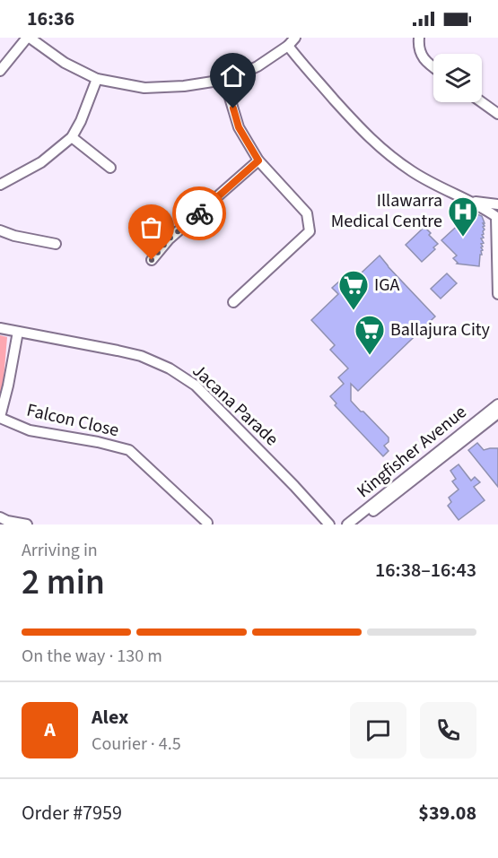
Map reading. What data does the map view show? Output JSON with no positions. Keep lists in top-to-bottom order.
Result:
{
  "streets": {
    "street": ["Jacana Parade", "Falcon Close", "Kingfisher Avenue"]
  },
  "places": {
    "hospital": ["Illawarra Medical Centre"],
    "supermarket": ["IGA", "Ballajura City"]
  },
  "page": {
    "status": "16:36",
    "heading": ["2 min", "Arriving in", "16:38–16:43"],
    "panel": [
      "Alex",
      "Courier · 4.5",
      "Order #7959",
      "$39.08"
    ],
    "bar": "On the way · 130 m",
    "round": "A"
  }
}
